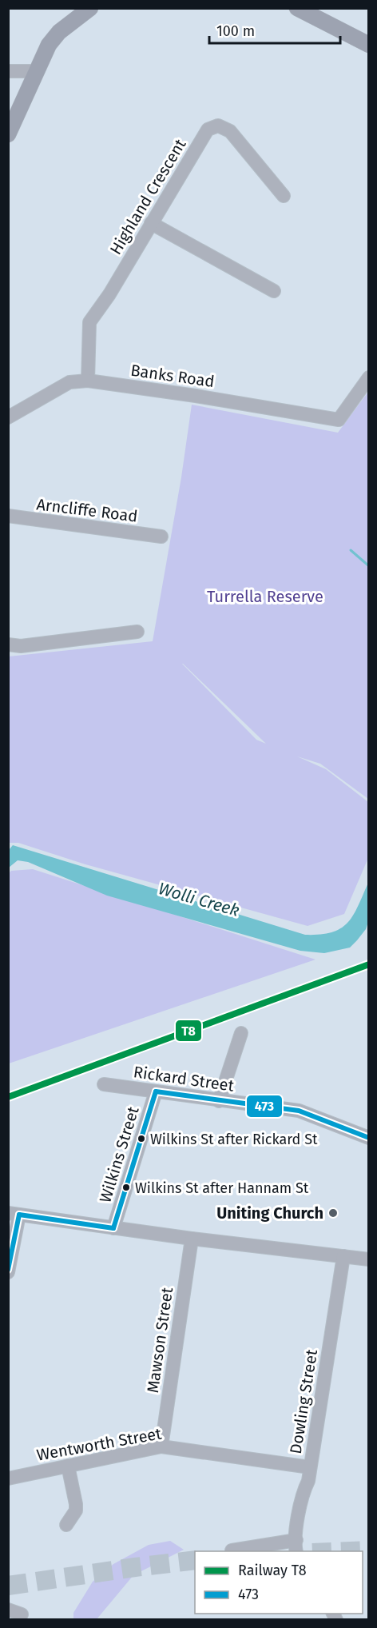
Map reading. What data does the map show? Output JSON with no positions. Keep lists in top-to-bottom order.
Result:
{
  "streets": {
    "street": [
      "Highland Crescent",
      "Banks Road",
      "Arncliffe Road",
      "Rickard Street",
      "Wilkins Street",
      "Mawson Street",
      "Dowling Street",
      "Wentworth Street"
    ]
  },
  "crossings": [
    ["Highland Crescent", "Banks Road"],
    ["Rickard Street", "Wilkins Street"],
    ["Mawson Street", "Wentworth Street"],
    ["Dowling Street", "Wentworth Street"]
  ],
  "water": ["Wolli Creek"],
  "parks": ["Turrella Reserve"],
  "places": ["Wilkins St after Rickard St", "Wilkins St after Hannam St", "Uniting Church"],
  "lines": ["rail line T8", "transit line 473"],
  "legend": ["Railway T8", "473"],
  "scale_bar": "100 m"
}
